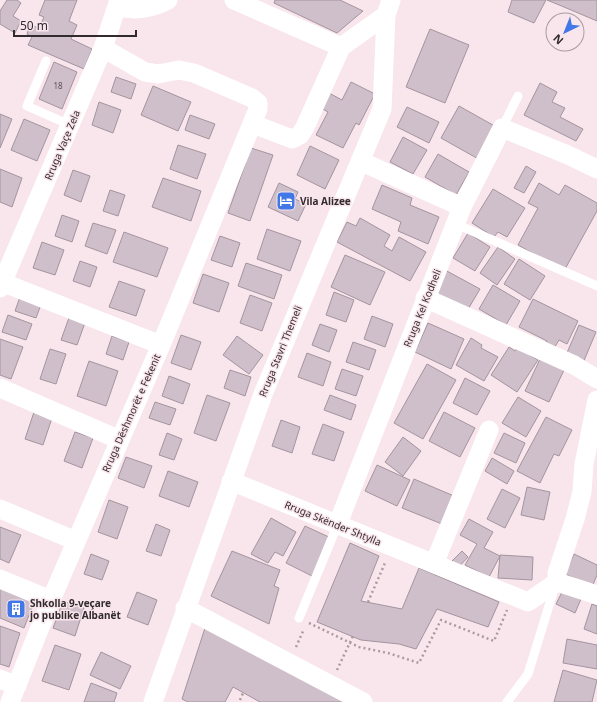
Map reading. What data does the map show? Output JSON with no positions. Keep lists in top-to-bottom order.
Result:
{
  "streets": {
    "street": [
      "Rruga Vaçe Zela",
      "Rruga Kel Kodheli",
      "Rruga Stavri Themeli",
      "Rruga Dëshmorët e Fekenit",
      "Rruga Skënder Shtylla"
    ]
  },
  "crossings": [
    ["Rruga Vaçe Zela", "Rruga Dëshmorët e Fekenit"],
    ["Rruga Kel Kodheli", "Rruga Skënder Shtylla"],
    ["Rruga Stavri Themeli", "Rruga Skënder Shtylla"]
  ],
  "places": {
    "hotel": ["Vila Alizee"],
    "building": ["Shkolla 9-veçare jo publike Albanët"]
  },
  "house_numbers": ["18"],
  "scale_bar": "50 m",
  "north": "bottom left"
}
